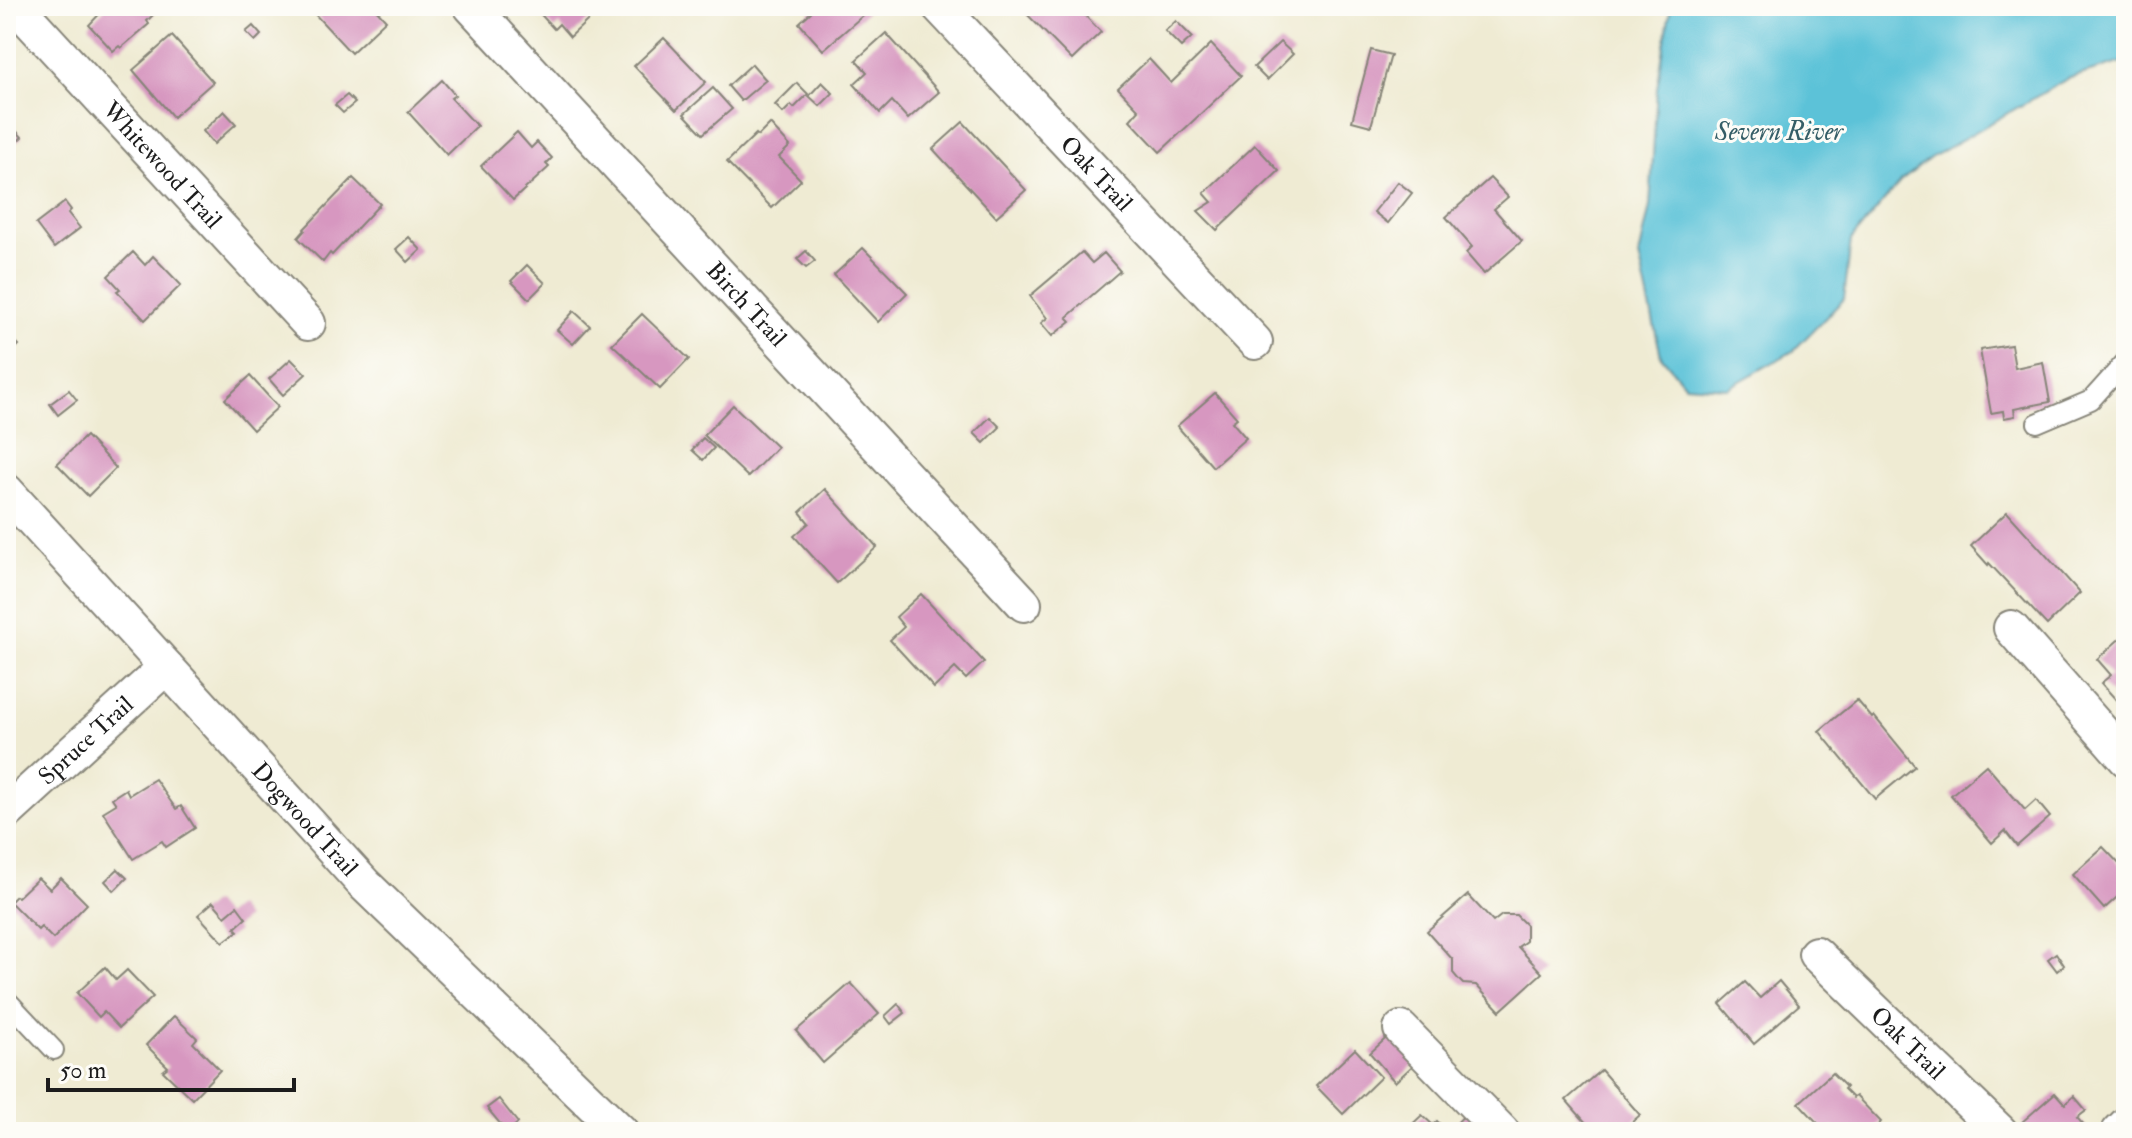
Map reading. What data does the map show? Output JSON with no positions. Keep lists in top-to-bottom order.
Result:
{
  "streets": {
    "street": [
      "Whitewood Trail",
      "Oak Trail",
      "Birch Trail",
      "Spruce Trail",
      "Dogwood Trail"
    ]
  },
  "crossings": [
    ["Spruce Trail", "Dogwood Trail"]
  ],
  "water": ["Severn River"],
  "scale_bar": "50 m"
}
